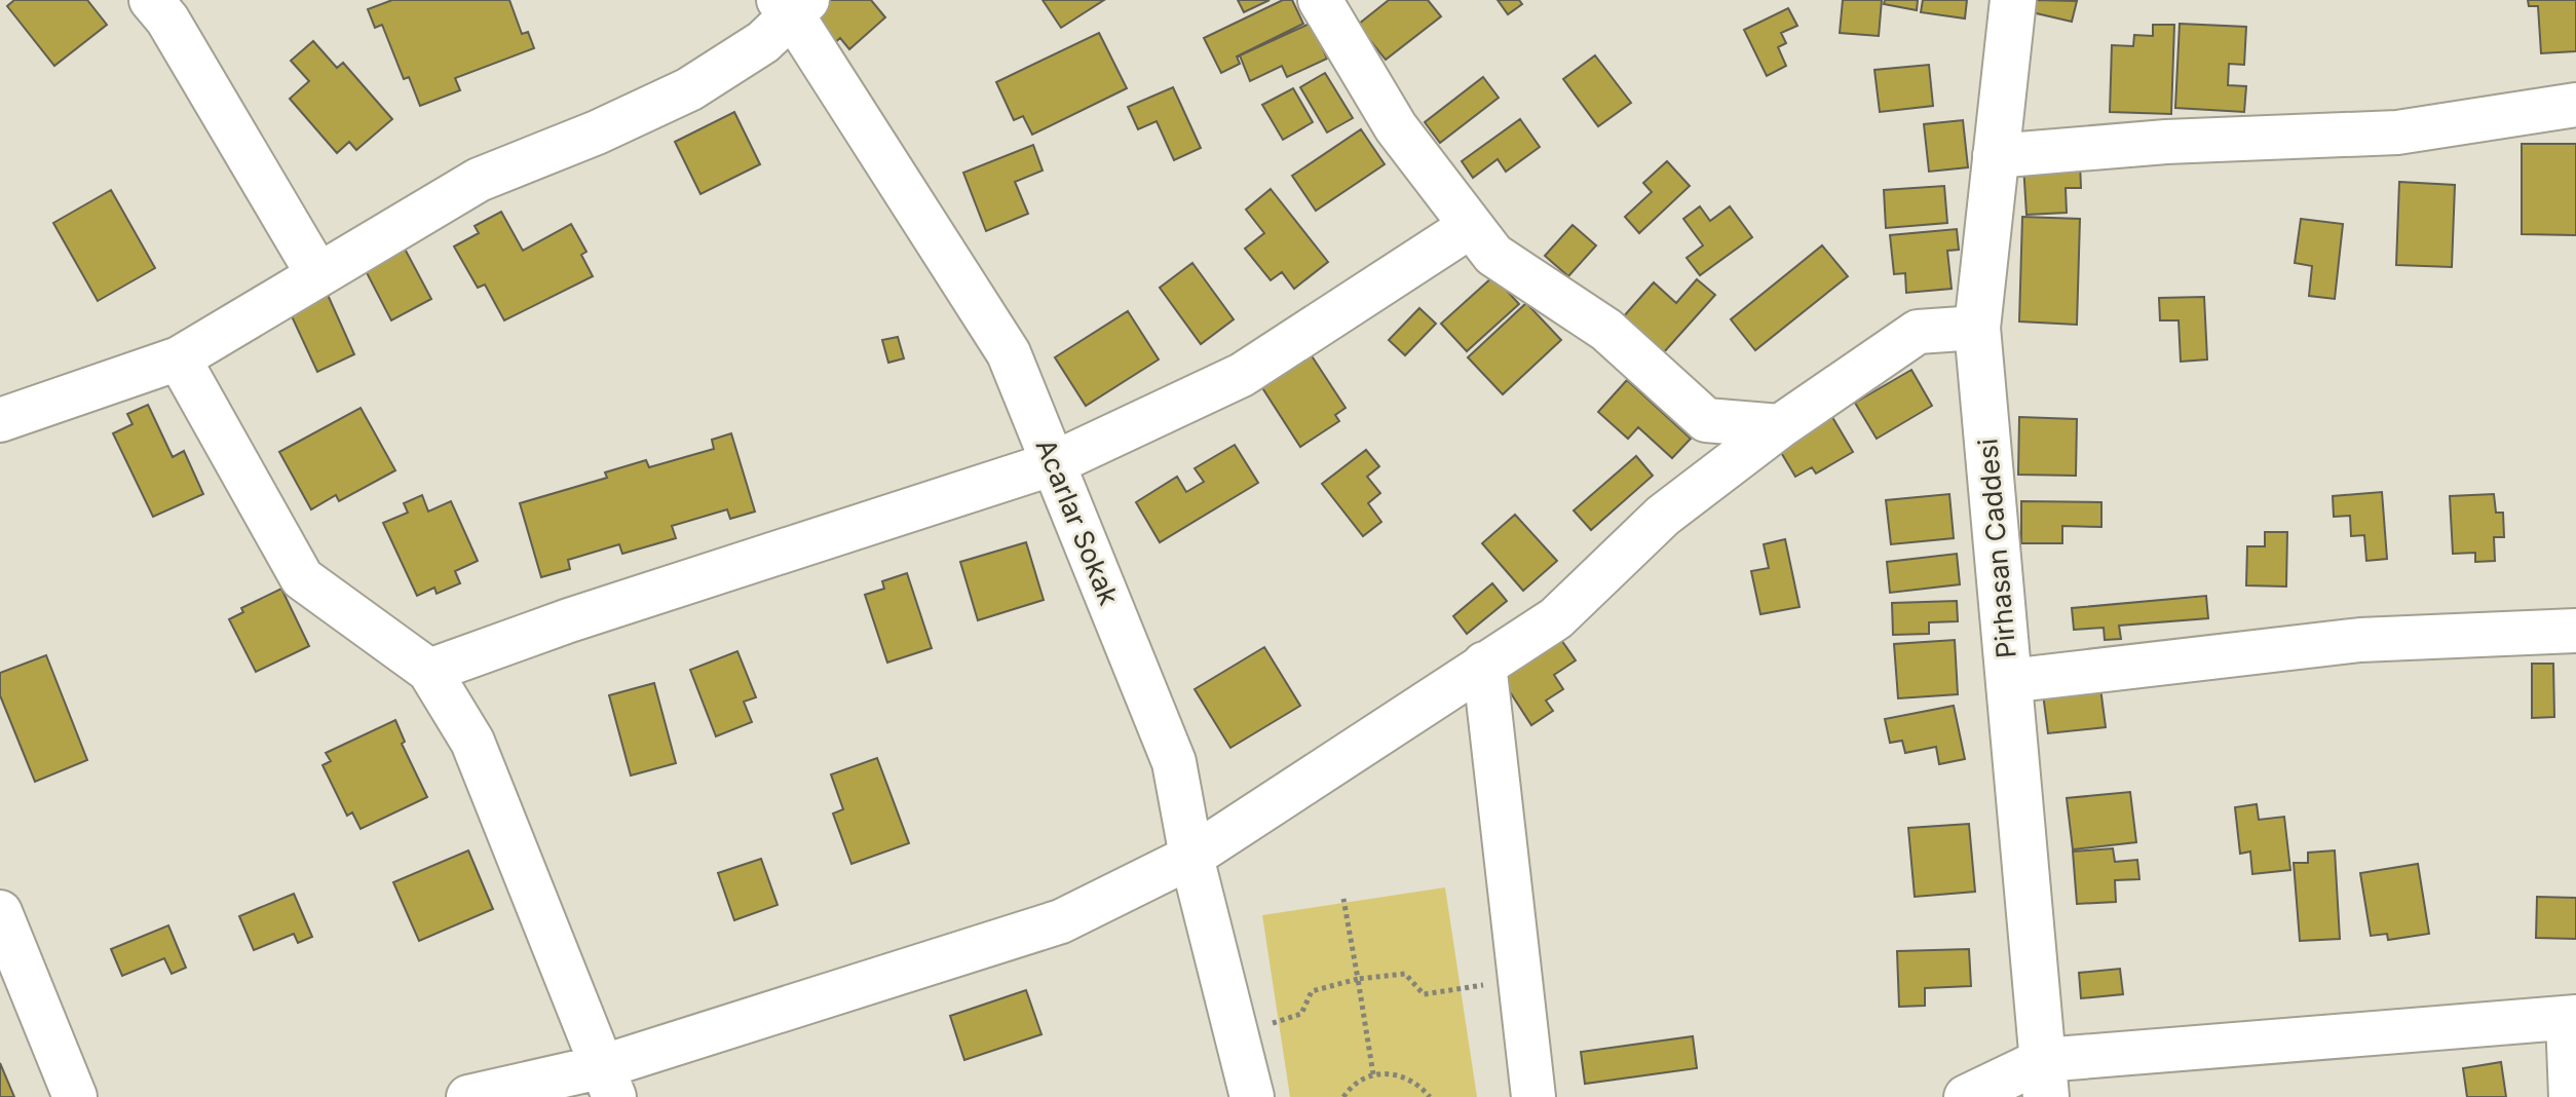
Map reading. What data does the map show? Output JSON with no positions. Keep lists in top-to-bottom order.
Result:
{
  "streets": {
    "street": ["Acarlar Sokak", "Pirhasan Caddesi"]
  }
}
